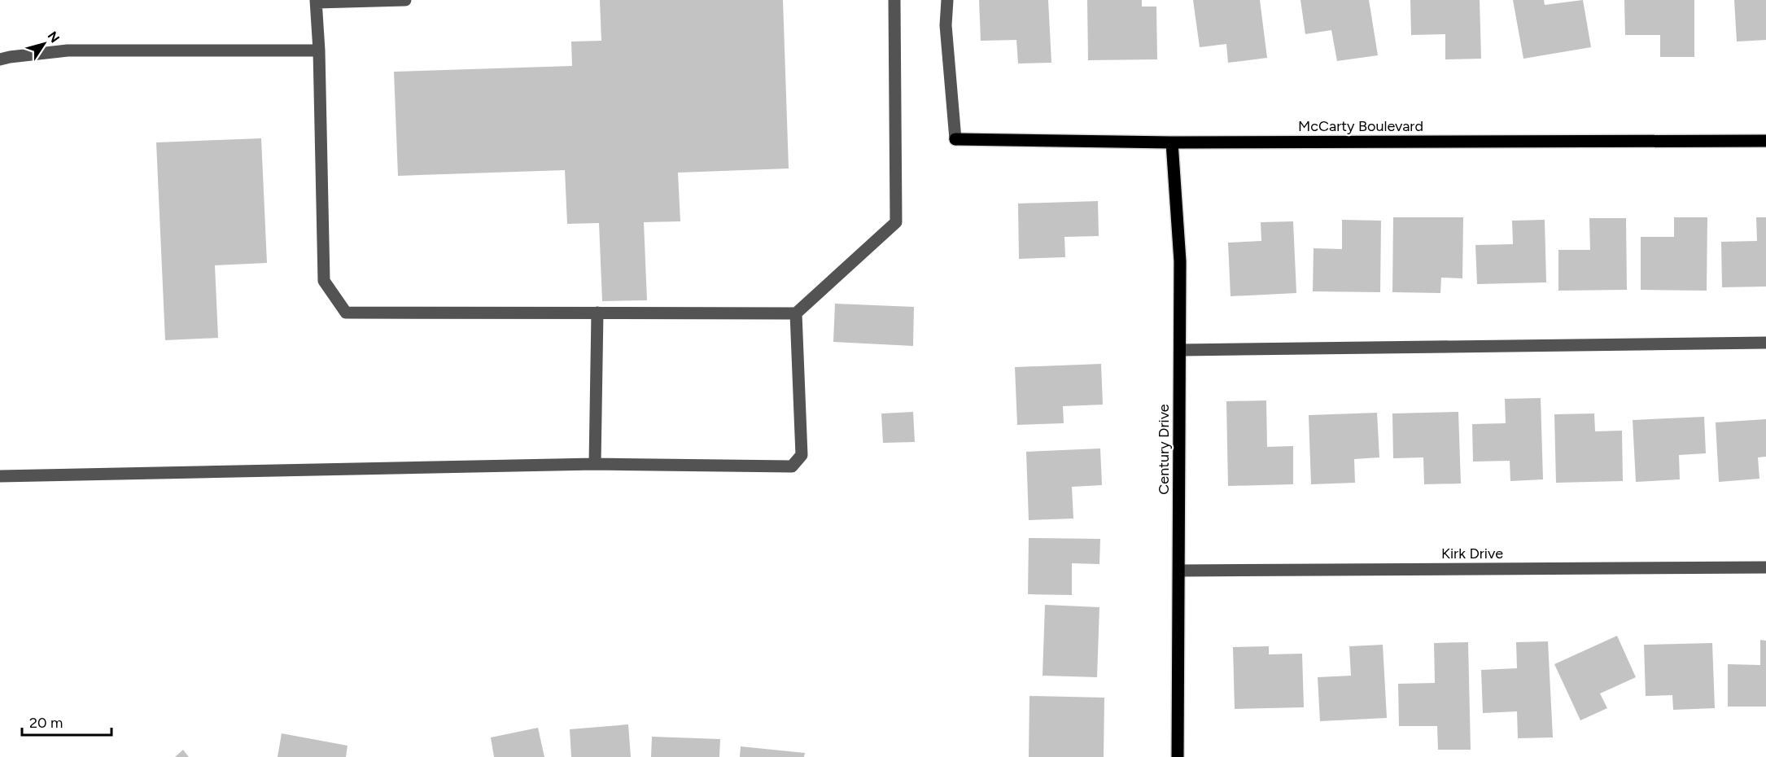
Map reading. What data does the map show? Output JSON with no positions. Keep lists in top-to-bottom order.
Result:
{
  "streets": {
    "main road": ["McCarty Boulevard", "Century Drive"],
    "street": ["Kirk Drive"]
  },
  "crossings": [
    ["McCarty Boulevard", "Century Drive"],
    ["Century Drive", "Kirk Drive"]
  ],
  "scale_bar": "20 m",
  "north": "top right"
}
